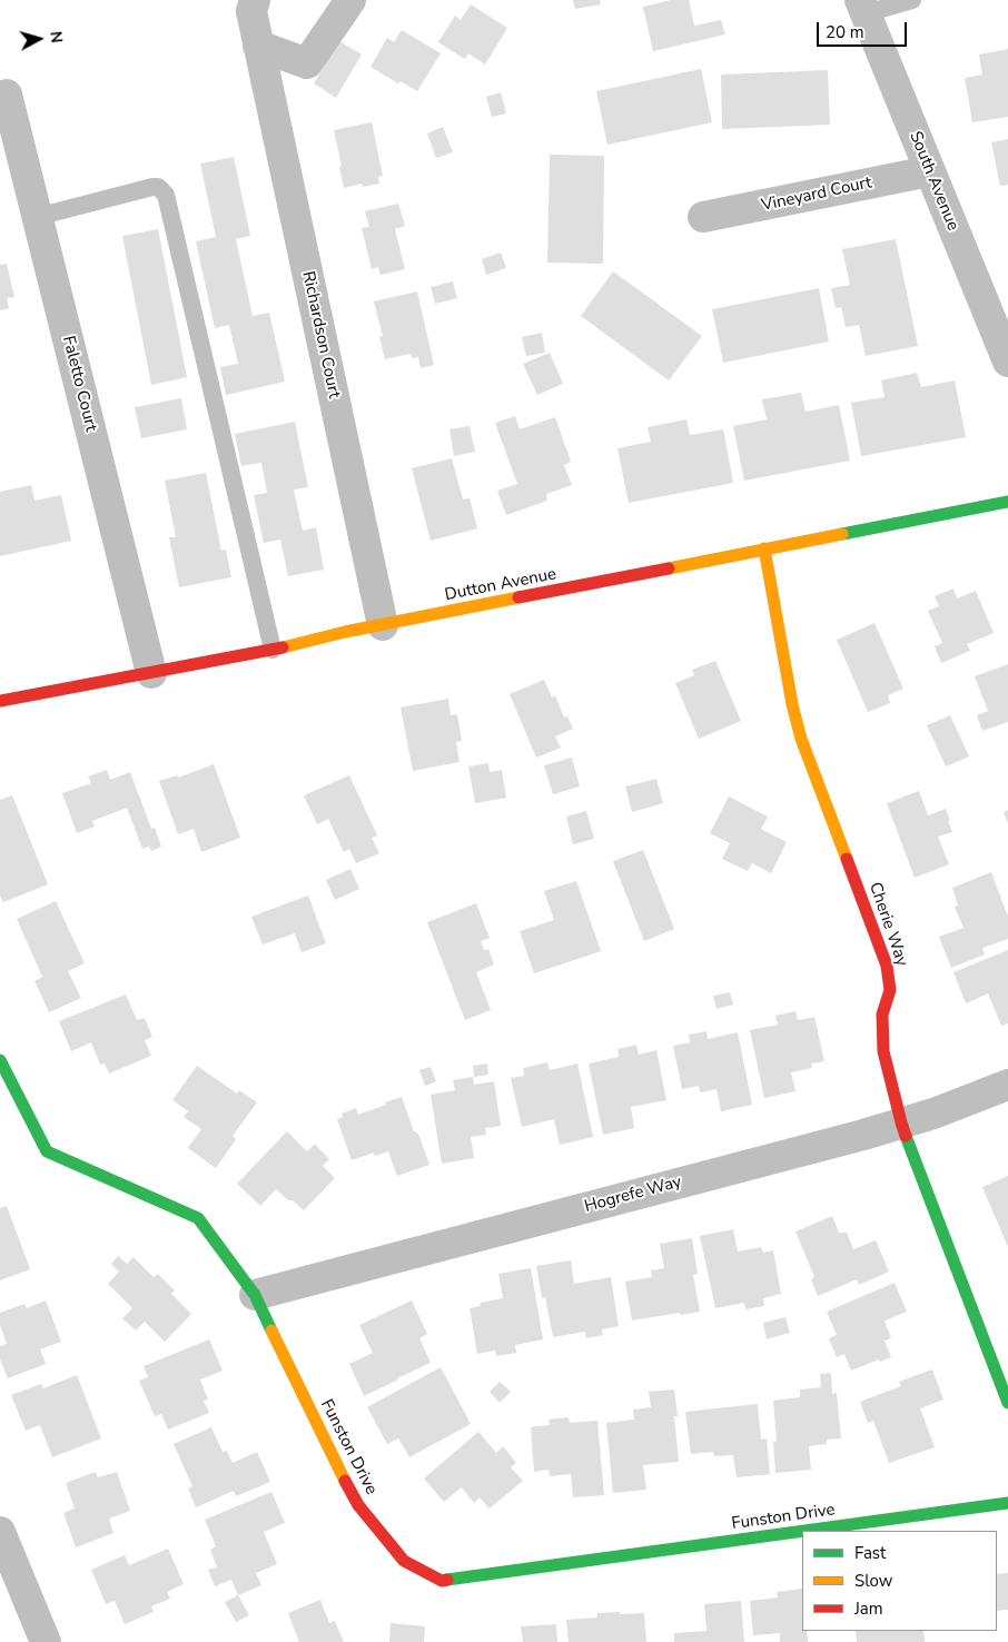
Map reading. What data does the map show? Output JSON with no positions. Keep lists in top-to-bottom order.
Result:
{
  "streets": {
    "street": [
      "South Avenue",
      "Vineyard Court",
      "Richardson Court",
      "Faletto Court",
      "Dutton Avenue",
      "Cherie Way",
      "Hogrefe Way",
      "Funston Drive"
    ]
  },
  "crossings": [
    ["South Avenue", "Vineyard Court"],
    ["Richardson Court", "Dutton Avenue"],
    ["Faletto Court", "Dutton Avenue"],
    ["Dutton Avenue", "Cherie Way"],
    ["Cherie Way", "Hogrefe Way"],
    ["Hogrefe Way", "Funston Drive"]
  ],
  "legend": ["Fast", "Slow", "Jam"],
  "scale_bar": "20 m",
  "north": "right"
}
